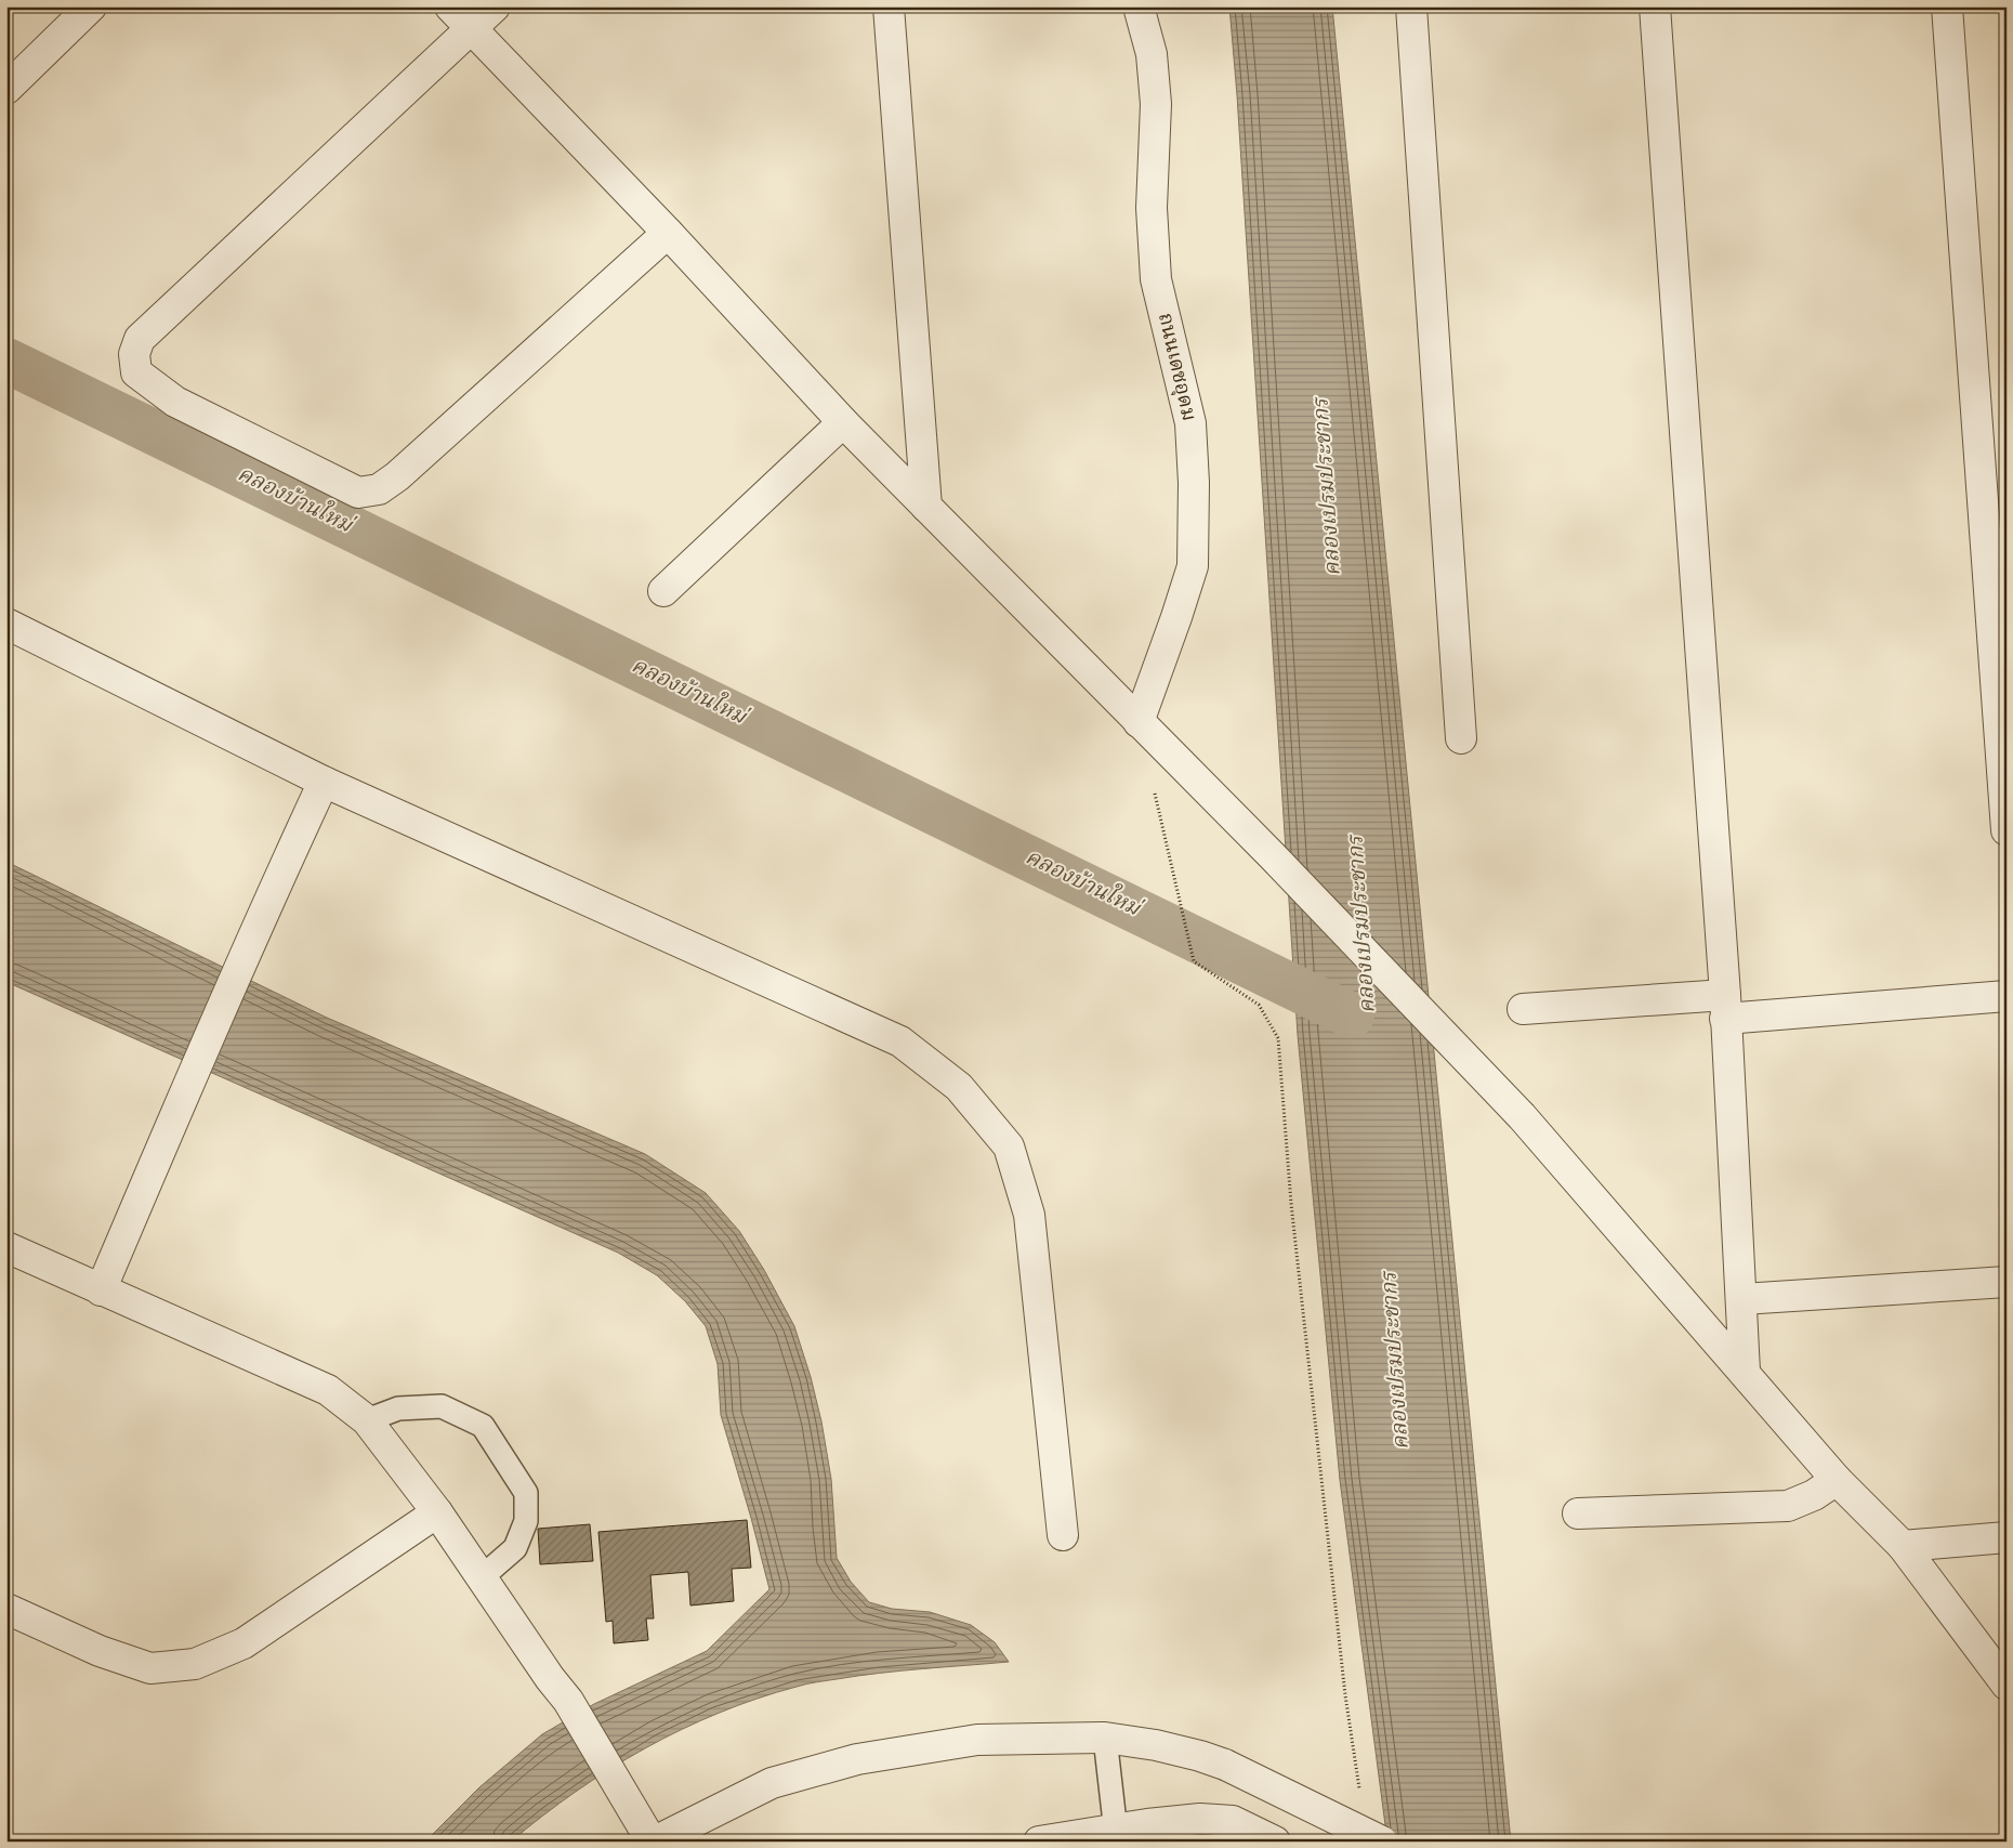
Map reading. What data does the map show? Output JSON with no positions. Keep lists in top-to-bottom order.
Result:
{
  "streets": {
    "street": ["ถนนเดชอุดม"]
  },
  "water": ["คลองเปรมประชากร", "คลองบ้านใหม่"]
}
